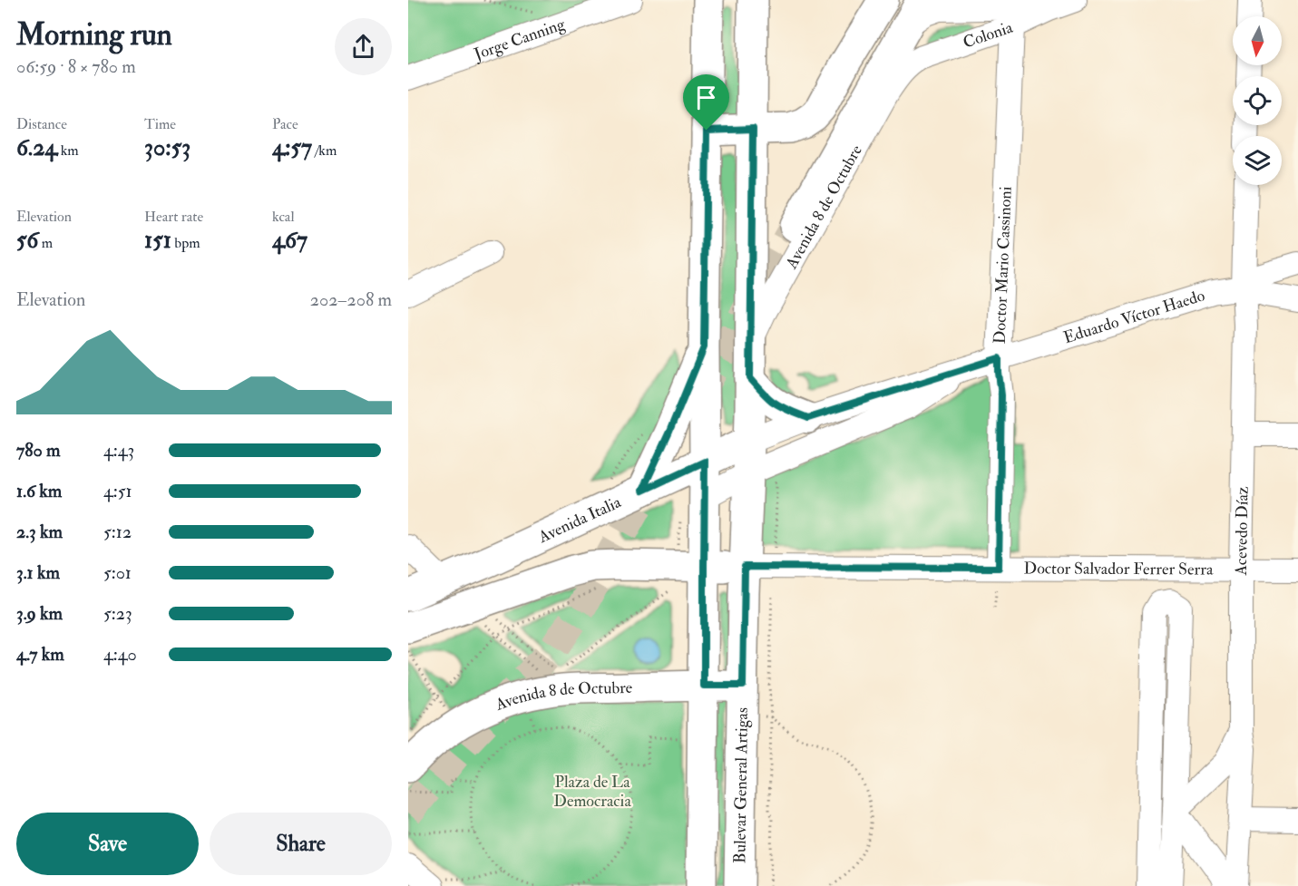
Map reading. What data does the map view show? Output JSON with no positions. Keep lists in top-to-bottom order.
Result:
{
  "streets": {
    "main road": ["Avenida 8 de Octubre", "Avenida Italia", "Bulevar General Artigas"],
    "street": [
      "Colonia",
      "Jorge Canning",
      "Doctor Mario Cassinoni",
      "Eduardo Víctor Haedo",
      "Acevedo Díaz",
      "Doctor Salvador Ferrer Serra"
    ]
  },
  "crossings": [
    ["Colonia", "Avenida 8 de Octubre"],
    ["Colonia", "Doctor Mario Cassinoni"],
    ["Avenida 8 de Octubre", "Bulevar General Artigas"],
    ["Doctor Mario Cassinoni", "Eduardo Víctor Haedo"],
    ["Doctor Mario Cassinoni", "Doctor Salvador Ferrer Serra"],
    ["Eduardo Víctor Haedo", "Avenida Italia"],
    ["Eduardo Víctor Haedo", "Acevedo Díaz"],
    ["Eduardo Víctor Haedo", "Bulevar General Artigas"],
    ["Avenida Italia", "Bulevar General Artigas"],
    ["Acevedo Díaz", "Doctor Salvador Ferrer Serra"],
    ["Doctor Salvador Ferrer Serra", "Bulevar General Artigas"]
  ],
  "parks": ["Plaza de La Democracia"],
  "north": "bottom",
  "page": {
    "heading": ["Morning run", "06:59 · 8 × 780 m"],
    "stats": [
      ["Distance", "6.24 km"],
      ["Time", "30:53"],
      ["Pace", "4:57 /km"],
      ["Elevation", "56 m"],
      ["Heart rate", "151 bpm"],
      ["kcal", "467"]
    ],
    "chart": ["Elevation", "202–208 m"],
    "list": [
      {
        "name": "780 m",
        "note": "4:43"
      },
      {
        "name": "1.6 km",
        "note": "4:51"
      },
      {
        "name": "2.3 km",
        "note": "5:12"
      },
      {
        "name": "3.1 km",
        "note": "5:01"
      },
      {
        "name": "3.9 km",
        "note": "5:23"
      },
      {
        "name": "4.7 km",
        "note": "4:40"
      }
    ],
    "buttons": ["Save", "Share"]
  }
}
